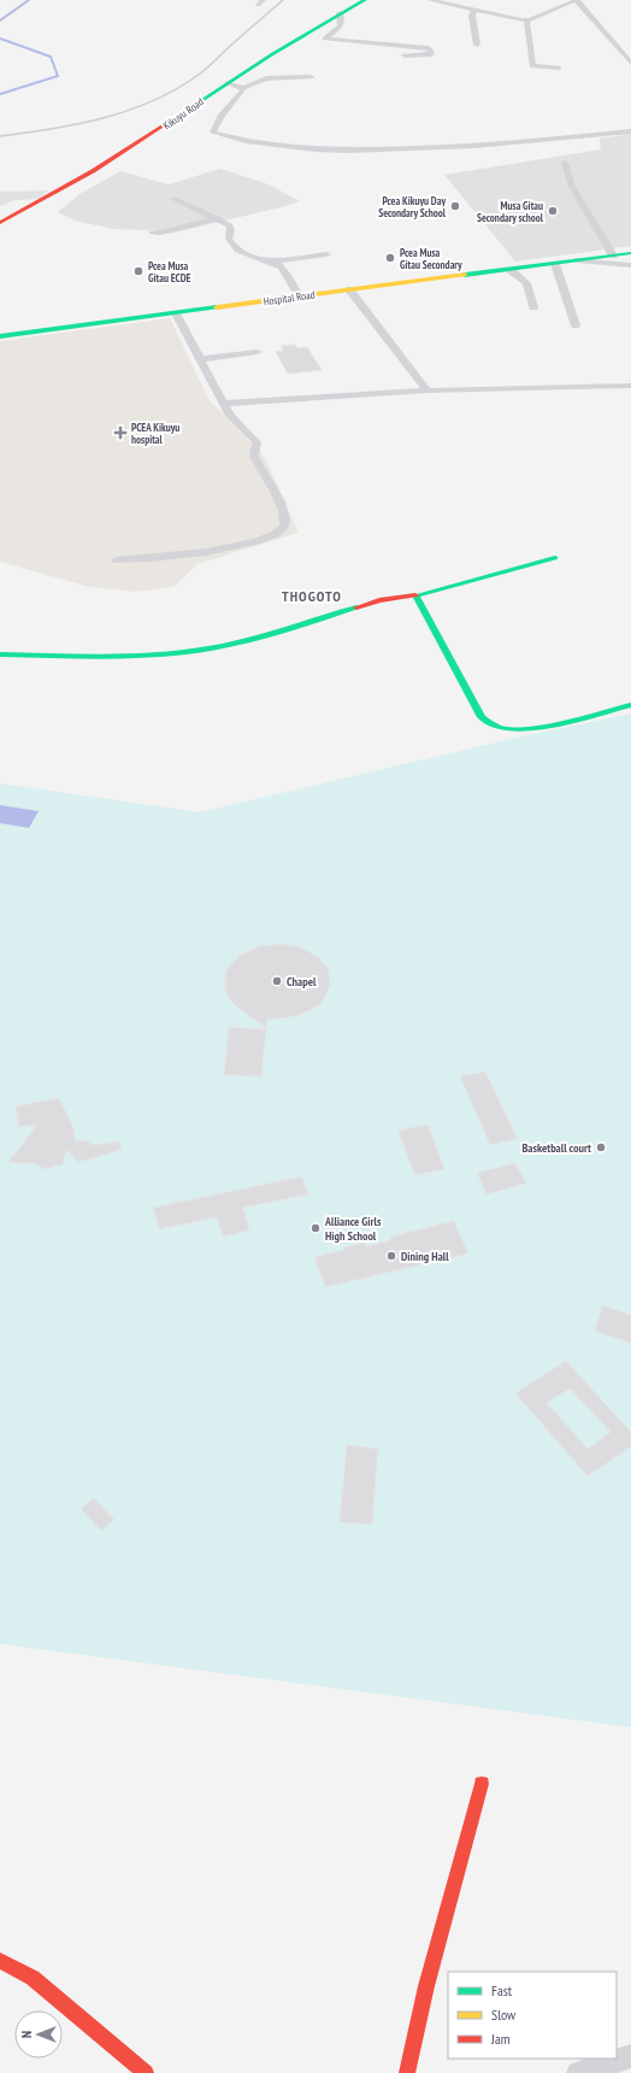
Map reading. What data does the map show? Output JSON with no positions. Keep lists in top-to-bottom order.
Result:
{
  "streets": {
    "street": ["Kikuyu Road", "Hospital Road"]
  },
  "districts": ["THOGOTO"],
  "places": {
    "other": [
      "Pcea Kikuyu Day Secondary School",
      "Musa Gitau Secondary school",
      "Pcea Musa Gitau Secondary",
      "Pcea Musa Gitau ECDE",
      "Chapel",
      "Basketball court",
      "Alliance Girls High School",
      "Dining Hall"
    ],
    "health": ["PCEA Kikuyu hospital"]
  },
  "legend": ["Fast", "Slow", "Jam"],
  "north": "left"
}
